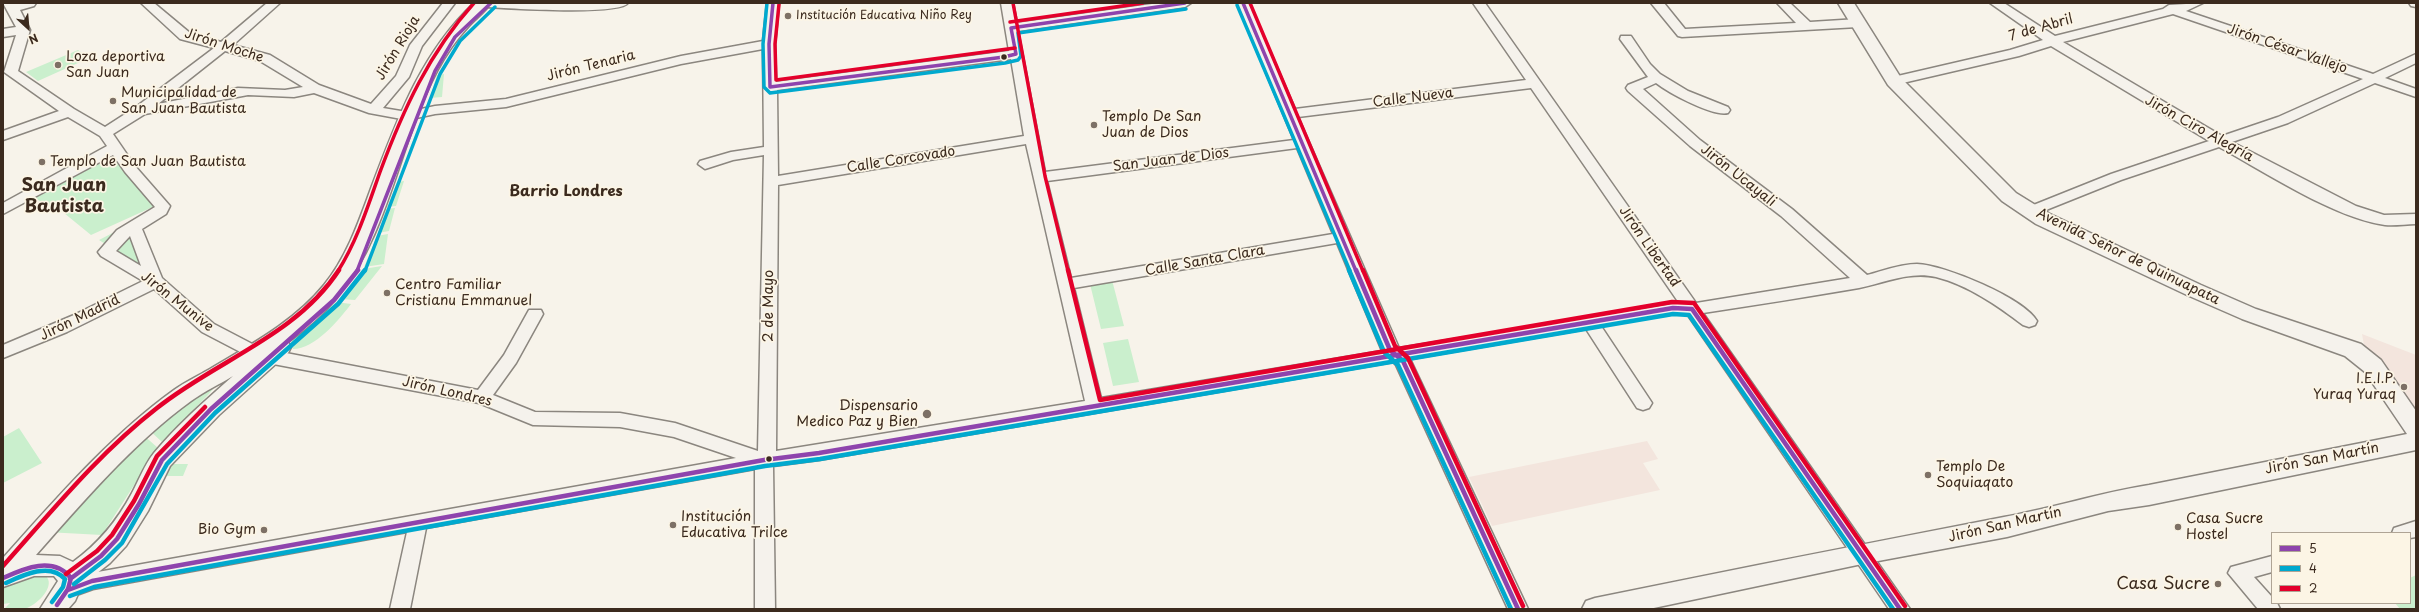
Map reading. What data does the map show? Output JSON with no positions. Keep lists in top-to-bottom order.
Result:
{
  "streets": {
    "street": [
      "7 de Abril",
      "Jirón Moche",
      "Jirón Rioja",
      "Jirón César Vallejo",
      "Jirón Tenaria",
      "Calle Nueva",
      "Jirón Ciro Alegría",
      "Calle Corcovado",
      "San Juan de Dios",
      "Jirón Ucayali",
      "Jirón Libertad",
      "Avenida Señor de Quinuapata",
      "Calle Santa Clara",
      "Jirón Munive",
      "2 de Mayo",
      "Jirón Madrid",
      "Jirón Londres",
      "Jirón San Martín"
    ]
  },
  "crossings": [
    ["7 de Abril", "Jirón César Vallejo"],
    ["7 de Abril", "Jirón Ciro Alegría"],
    ["7 de Abril", "Avenida Señor de Quinuapata"],
    ["Jirón Moche", "Jirón Rioja"],
    ["Jirón Moche", "Jirón Tenaria"],
    ["Jirón Tenaria", "2 de Mayo"],
    ["Calle Nueva", "Jirón Libertad"],
    ["Calle Corcovado", "2 de Mayo"],
    ["Jirón Libertad", "Jirón San Martín"],
    ["Jirón Munive", "Jirón Madrid"],
    ["Jirón Munive", "Jirón Londres"],
    ["2 de Mayo", "Jirón Londres"]
  ],
  "districts": ["San Juan Bautista", "Barrio Londres"],
  "places": [
    "Institución Educativa Niño Rey",
    "Loza deportiva San Juan",
    "Municipalidad de San Juan Bautista",
    "Templo De San Juan de Dios",
    "Templo de San Juan Bautista",
    "Centro Familiar Cristianu Emmanuel",
    "I.E.I.P. Yuraq Yuraq",
    "Dispensario Medico Paz y Bien",
    "Templo De Soquiaqato",
    "Institución Educativa Trilce",
    "Casa Sucre Hostel",
    "Bio Gym",
    "Casa Sucre"
  ],
  "lines": ["transit line 5", "transit line 4", "transit line 2"],
  "legend": ["5", "4", "2"],
  "north": "bottom right"
}
